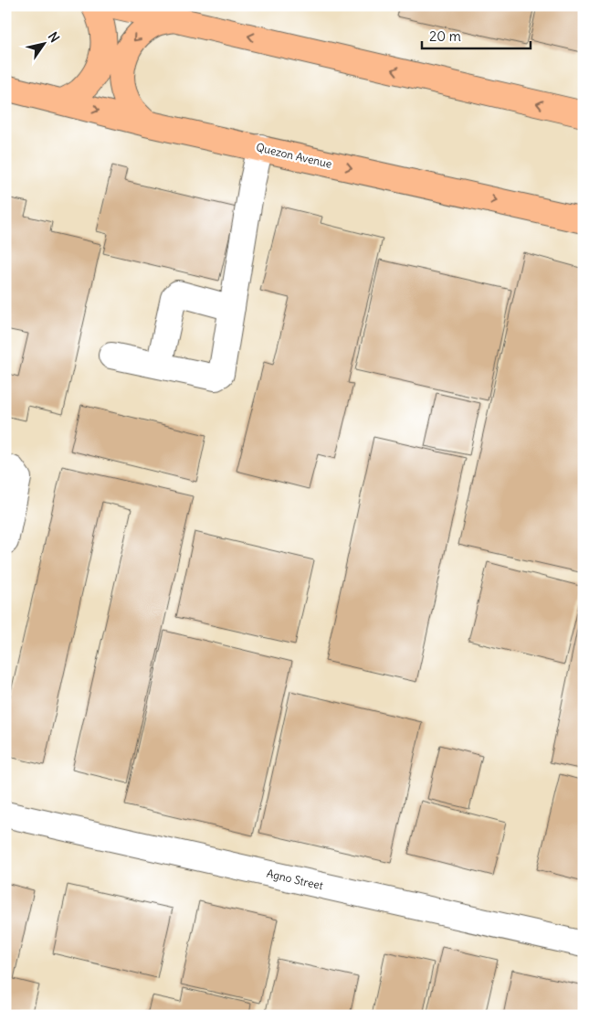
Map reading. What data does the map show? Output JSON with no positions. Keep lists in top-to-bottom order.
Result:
{
  "streets": {
    "main road": ["Quezon Avenue"],
    "street": ["Agno Street"]
  },
  "scale_bar": "20 m",
  "north": "top right"
}
